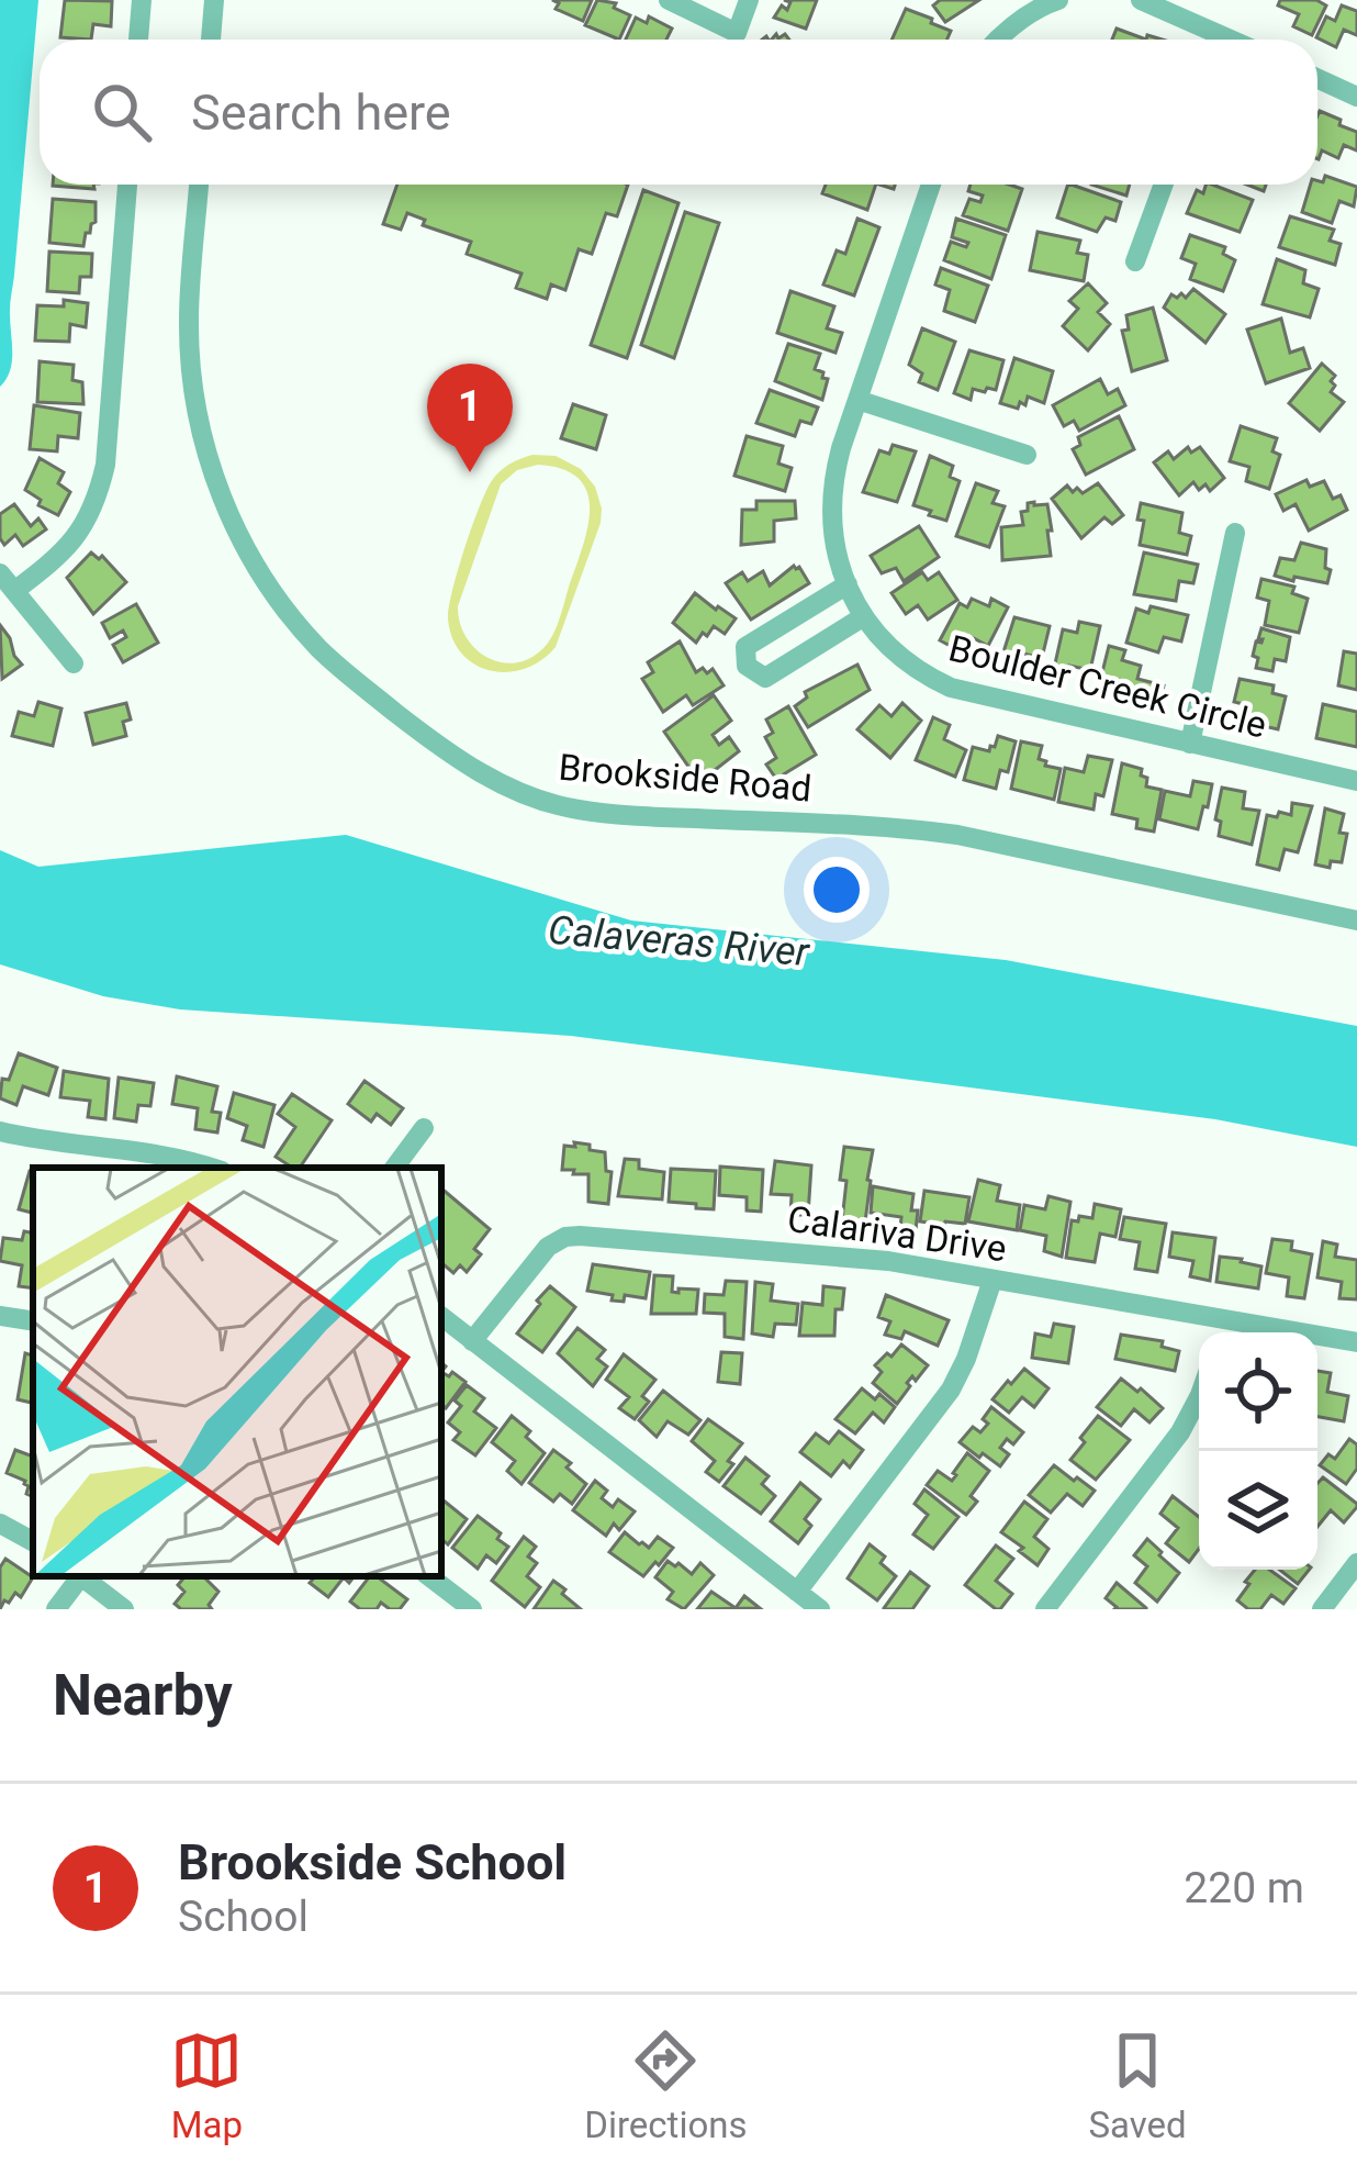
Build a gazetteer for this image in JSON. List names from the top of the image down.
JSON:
{
  "streets": {
    "street": ["Boulder Creek Circle", "Brookside Road", "Calariva Drive"]
  },
  "water": ["Calaveras River"],
  "page": {
    "search": "Search here",
    "pins": "1",
    "heading": "Nearby",
    "list": [
      {
        "mark": "1",
        "name": "Brookside School",
        "note": "School",
        "value": "220 m"
      }
    ],
    "nav": ["Map", "Directions", "Saved"]
  }
}
